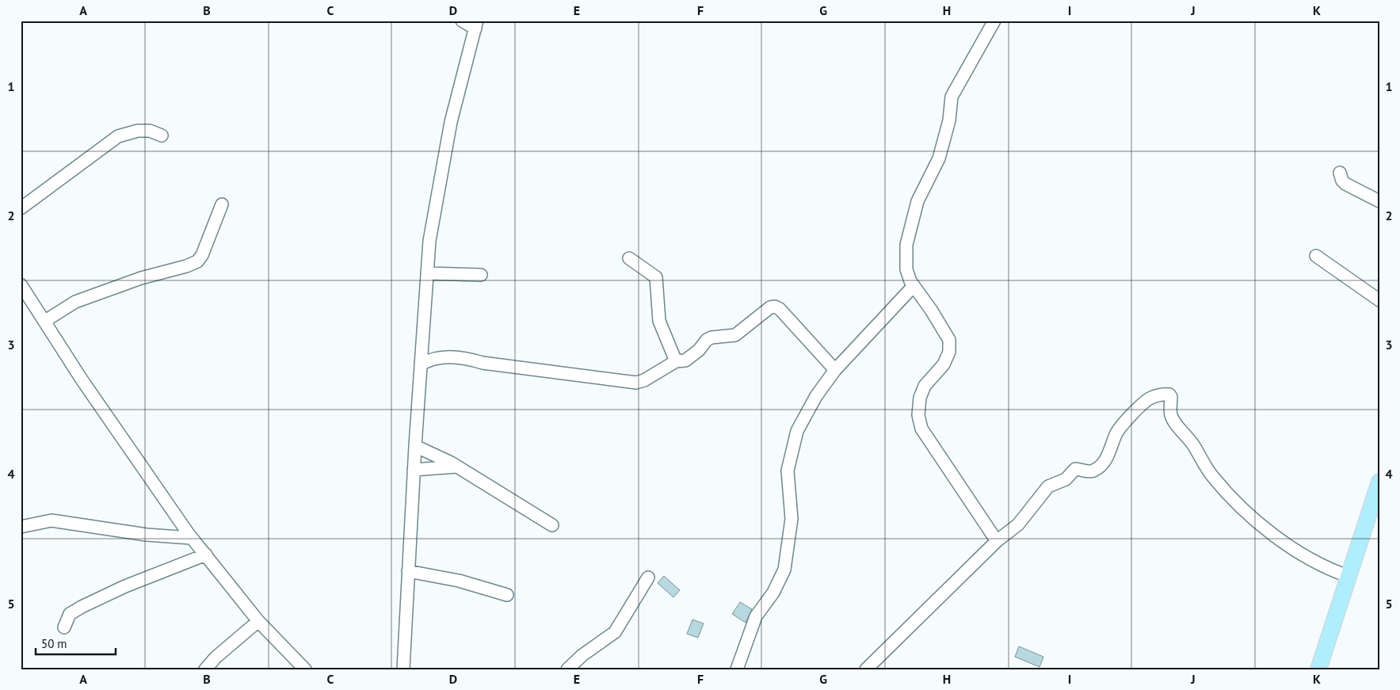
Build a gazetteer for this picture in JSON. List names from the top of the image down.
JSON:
{
  "scale_bar": "50 m",
  "grid": {
    "columns": [
      "A",
      "B",
      "C",
      "D",
      "E",
      "F",
      "G",
      "H",
      "I",
      "J",
      "K"
    ],
    "rows": [
      "1",
      "2",
      "3",
      "4",
      "5"
    ]
  }
}
